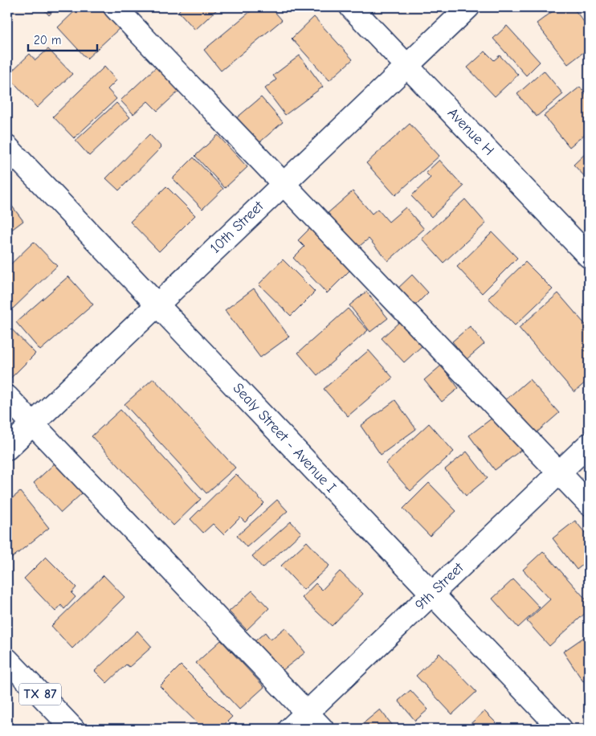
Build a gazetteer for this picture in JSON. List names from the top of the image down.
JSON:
{
  "streets": {
    "street": [
      "Avenue H",
      "10th Street",
      "Sealy Street - Avenue I",
      "9th Street",
      "TX 87"
    ]
  },
  "crossings": [
    ["Avenue H", "10th Street"],
    ["10th Street", "Sealy Street - Avenue I"],
    ["Sealy Street - Avenue I", "9th Street"]
  ],
  "scale_bar": "20 m"
}
